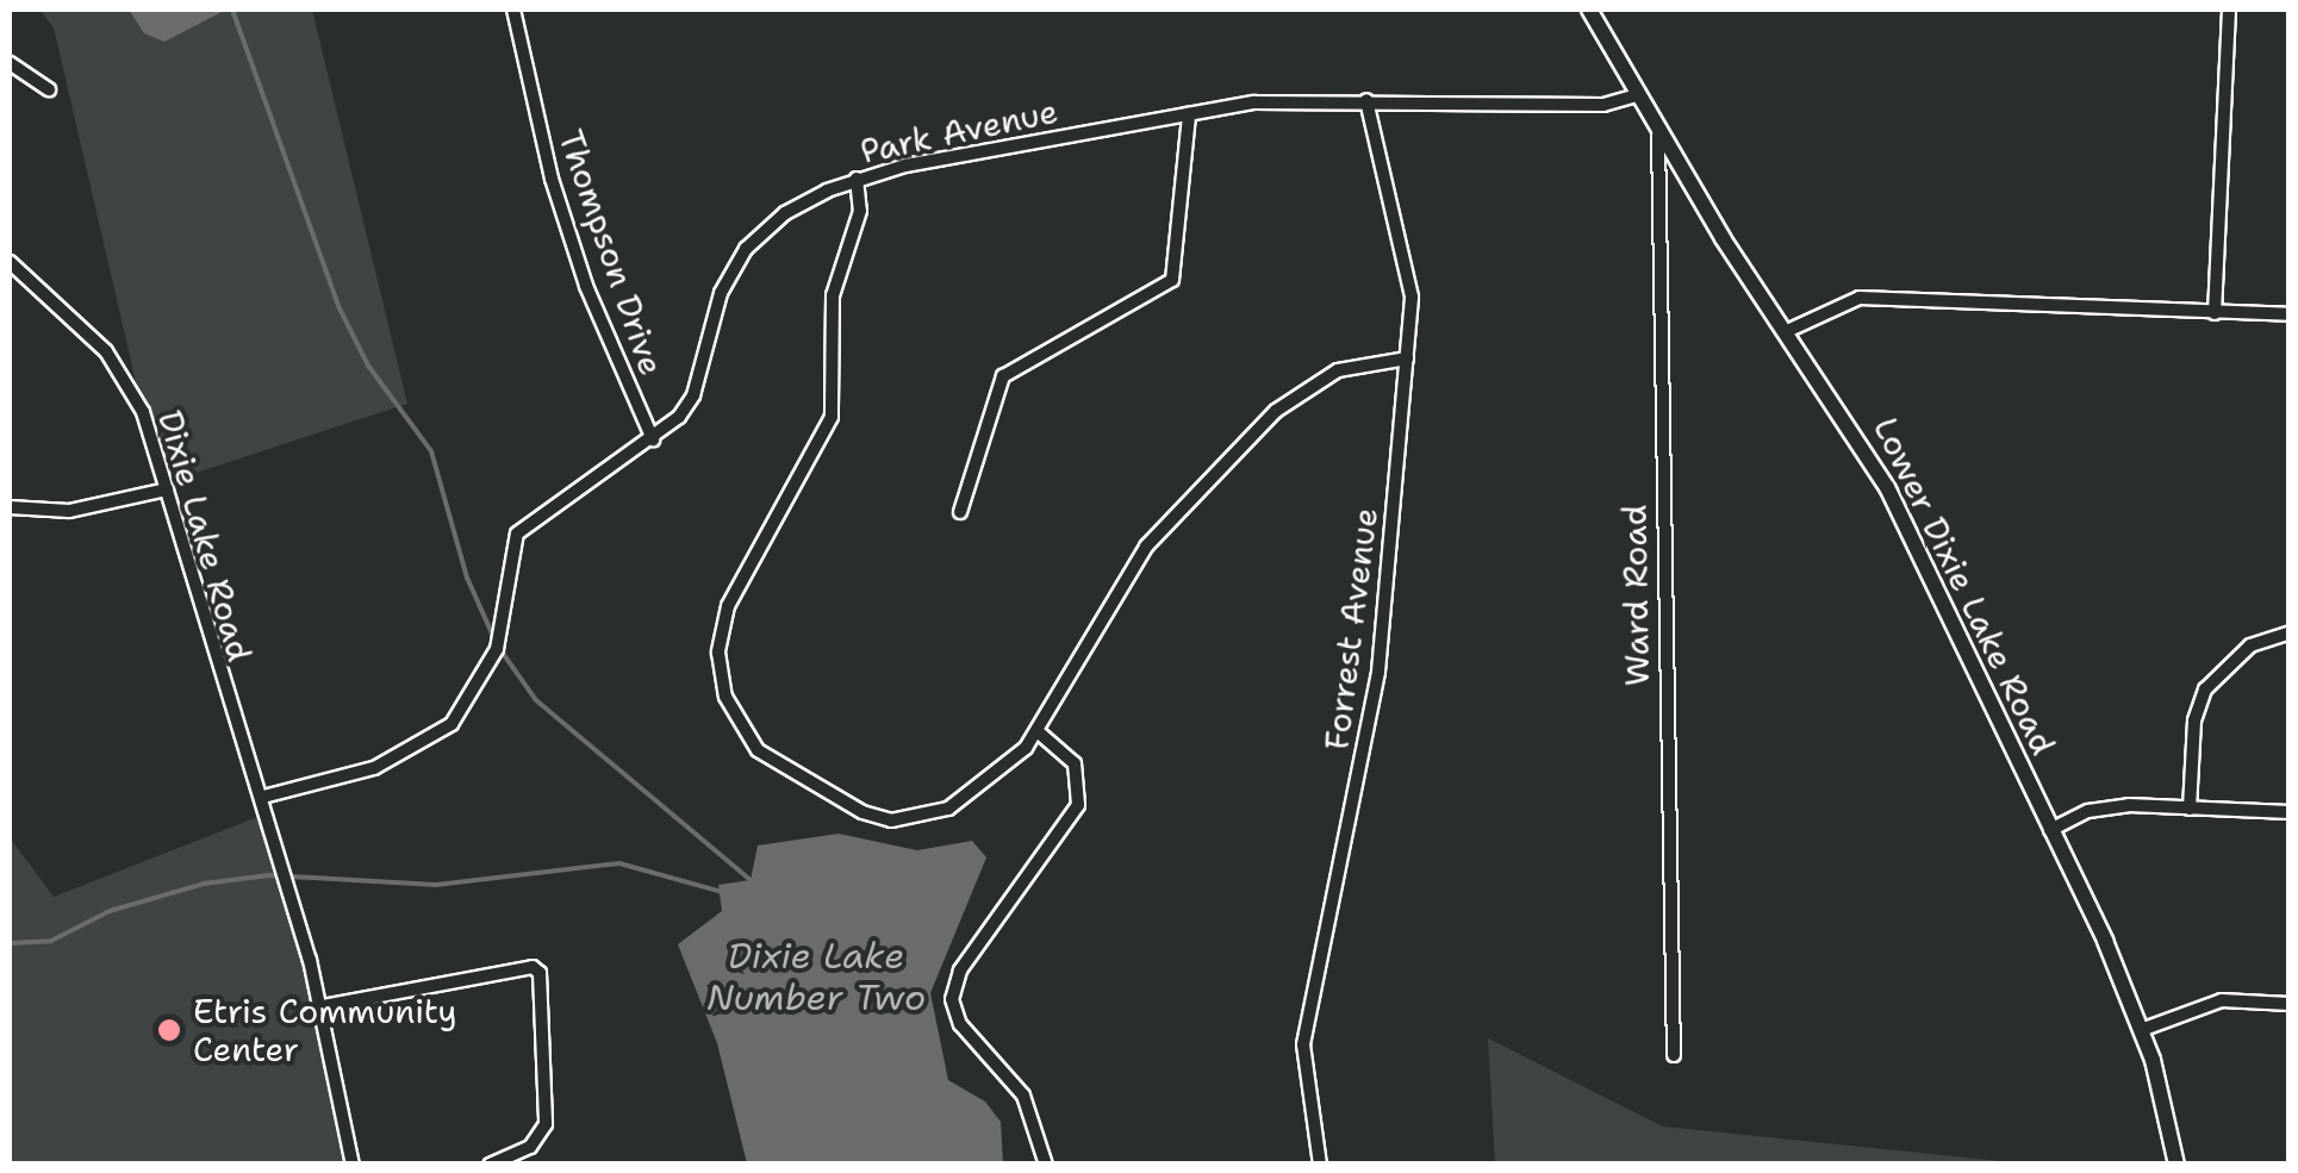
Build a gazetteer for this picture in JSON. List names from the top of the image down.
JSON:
{
  "streets": {
    "street": [
      "Park Avenue",
      "Thompson Drive",
      "Dixie Lake Road",
      "Lower Dixie Lake Road",
      "Ward Road",
      "Forrest Avenue"
    ]
  },
  "crossings": [
    ["Park Avenue", "Thompson Drive"],
    ["Park Avenue", "Dixie Lake Road"],
    ["Park Avenue", "Lower Dixie Lake Road"],
    ["Park Avenue", "Forrest Avenue"],
    ["Lower Dixie Lake Road", "Ward Road"]
  ],
  "water": ["Dixie Lake Number Two"],
  "places": ["Etris Community Center"]
}
